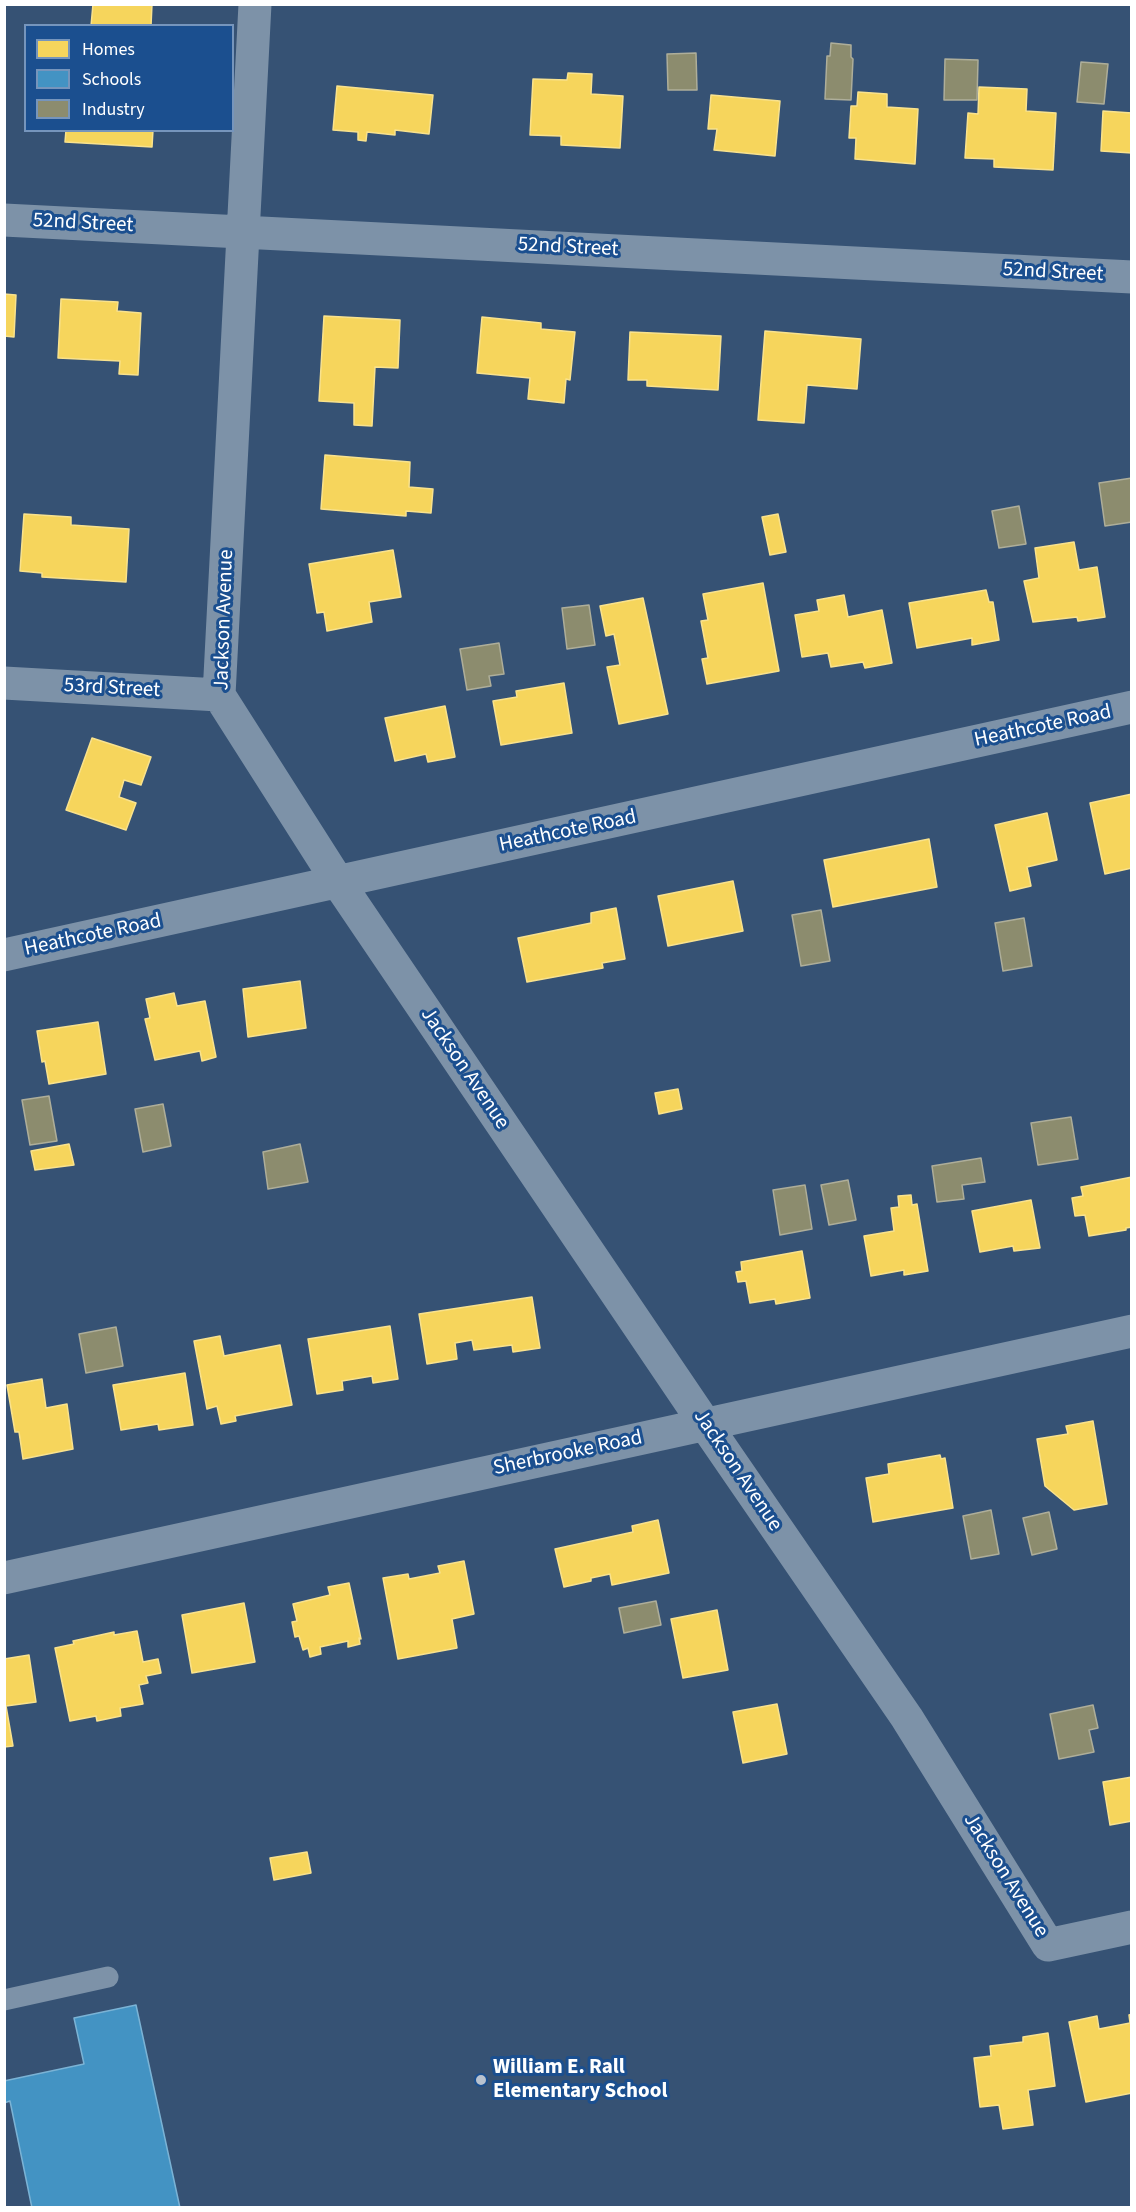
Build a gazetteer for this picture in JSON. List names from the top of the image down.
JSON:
{
  "streets": {
    "street": [
      "52nd Street",
      "Jackson Avenue",
      "53rd Street",
      "Heathcote Road",
      "Sherbrooke Road"
    ]
  },
  "crossings": [
    ["52nd Street", "Jackson Avenue"],
    ["Jackson Avenue", "53rd Street"],
    ["Jackson Avenue", "Heathcote Road"],
    ["Jackson Avenue", "Sherbrooke Road"]
  ],
  "places": ["William E. Rall Elementary School"],
  "legend": ["Homes", "Schools", "Industry"]
}
